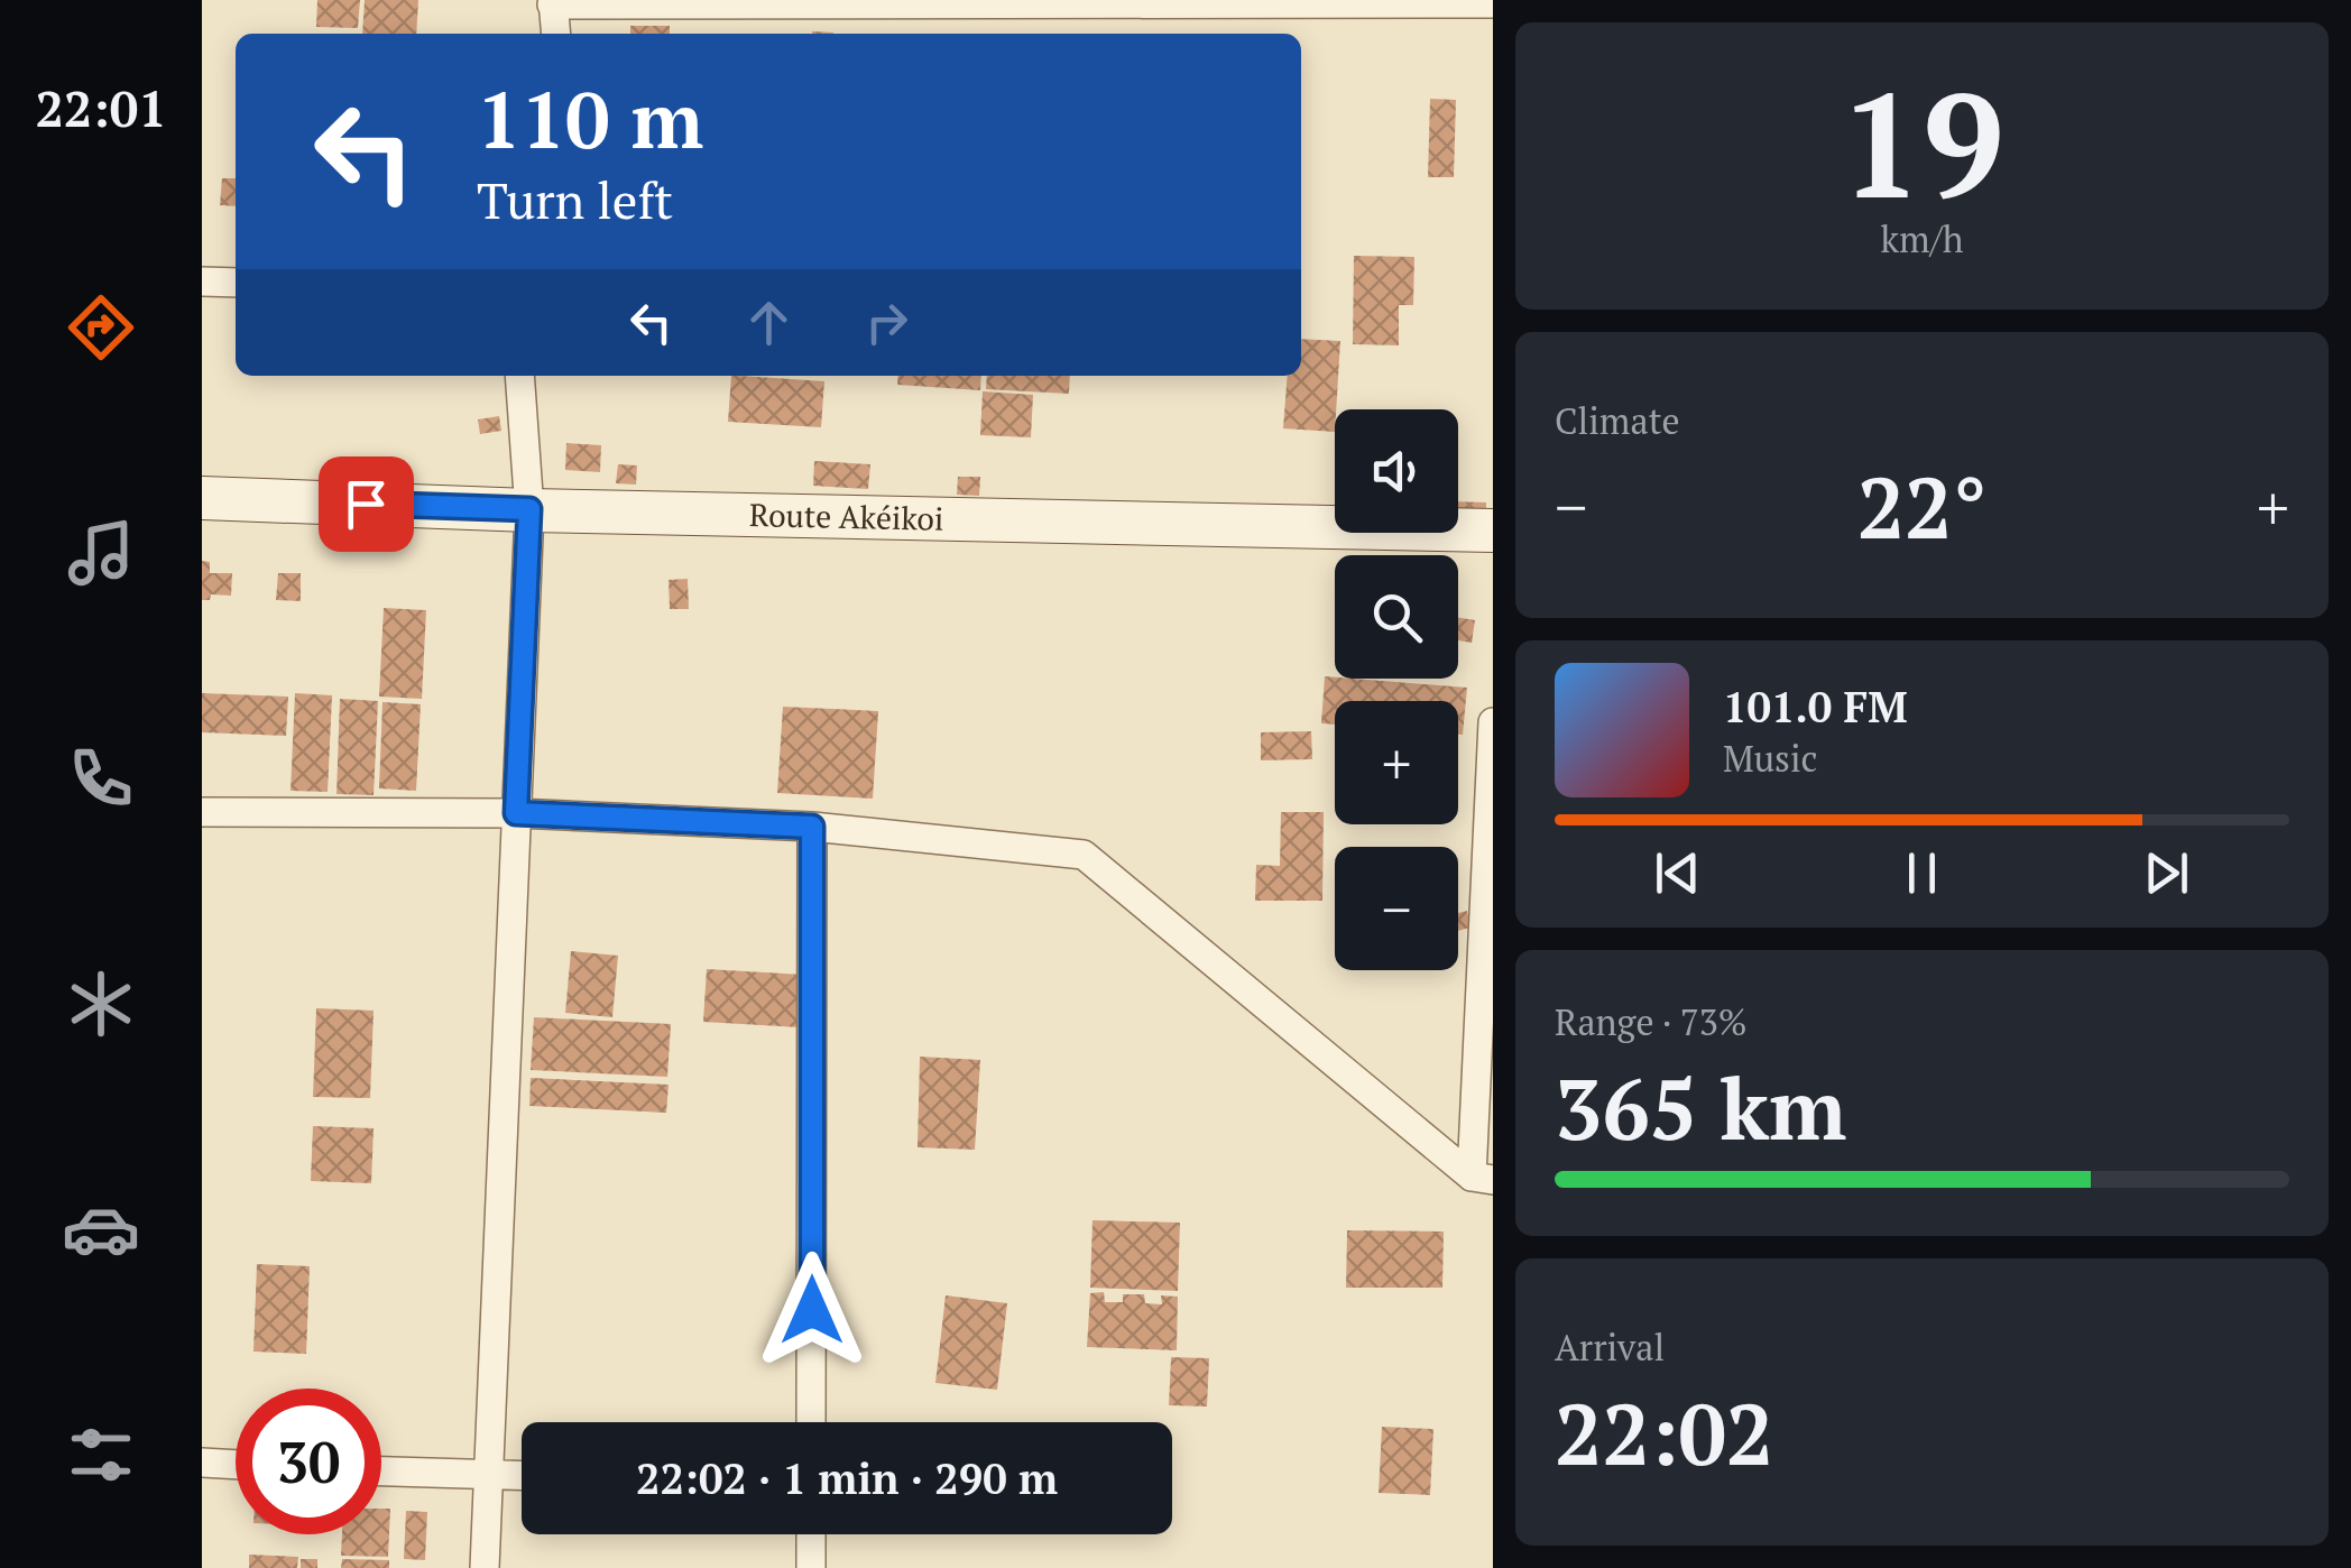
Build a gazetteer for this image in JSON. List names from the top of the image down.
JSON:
{
  "streets": {
    "street": ["Route Akéikoi"]
  },
  "page": {
    "tabs": "22:01",
    "tile": [
      ["19", "km/h"],
      "Climate",
      ["Range · 73%", "365 km"],
      ["Arrival", "22:02"]
    ],
    "turn": ["110 m", "Turn left"],
    "map_buttons": ["+", "−"],
    "heat": ["−", "22°", "+"],
    "song": ["101.0 FM", "Music"],
    "limit": "30",
    "trip": "22:02 · 1 min · 290 m"
  }
}
